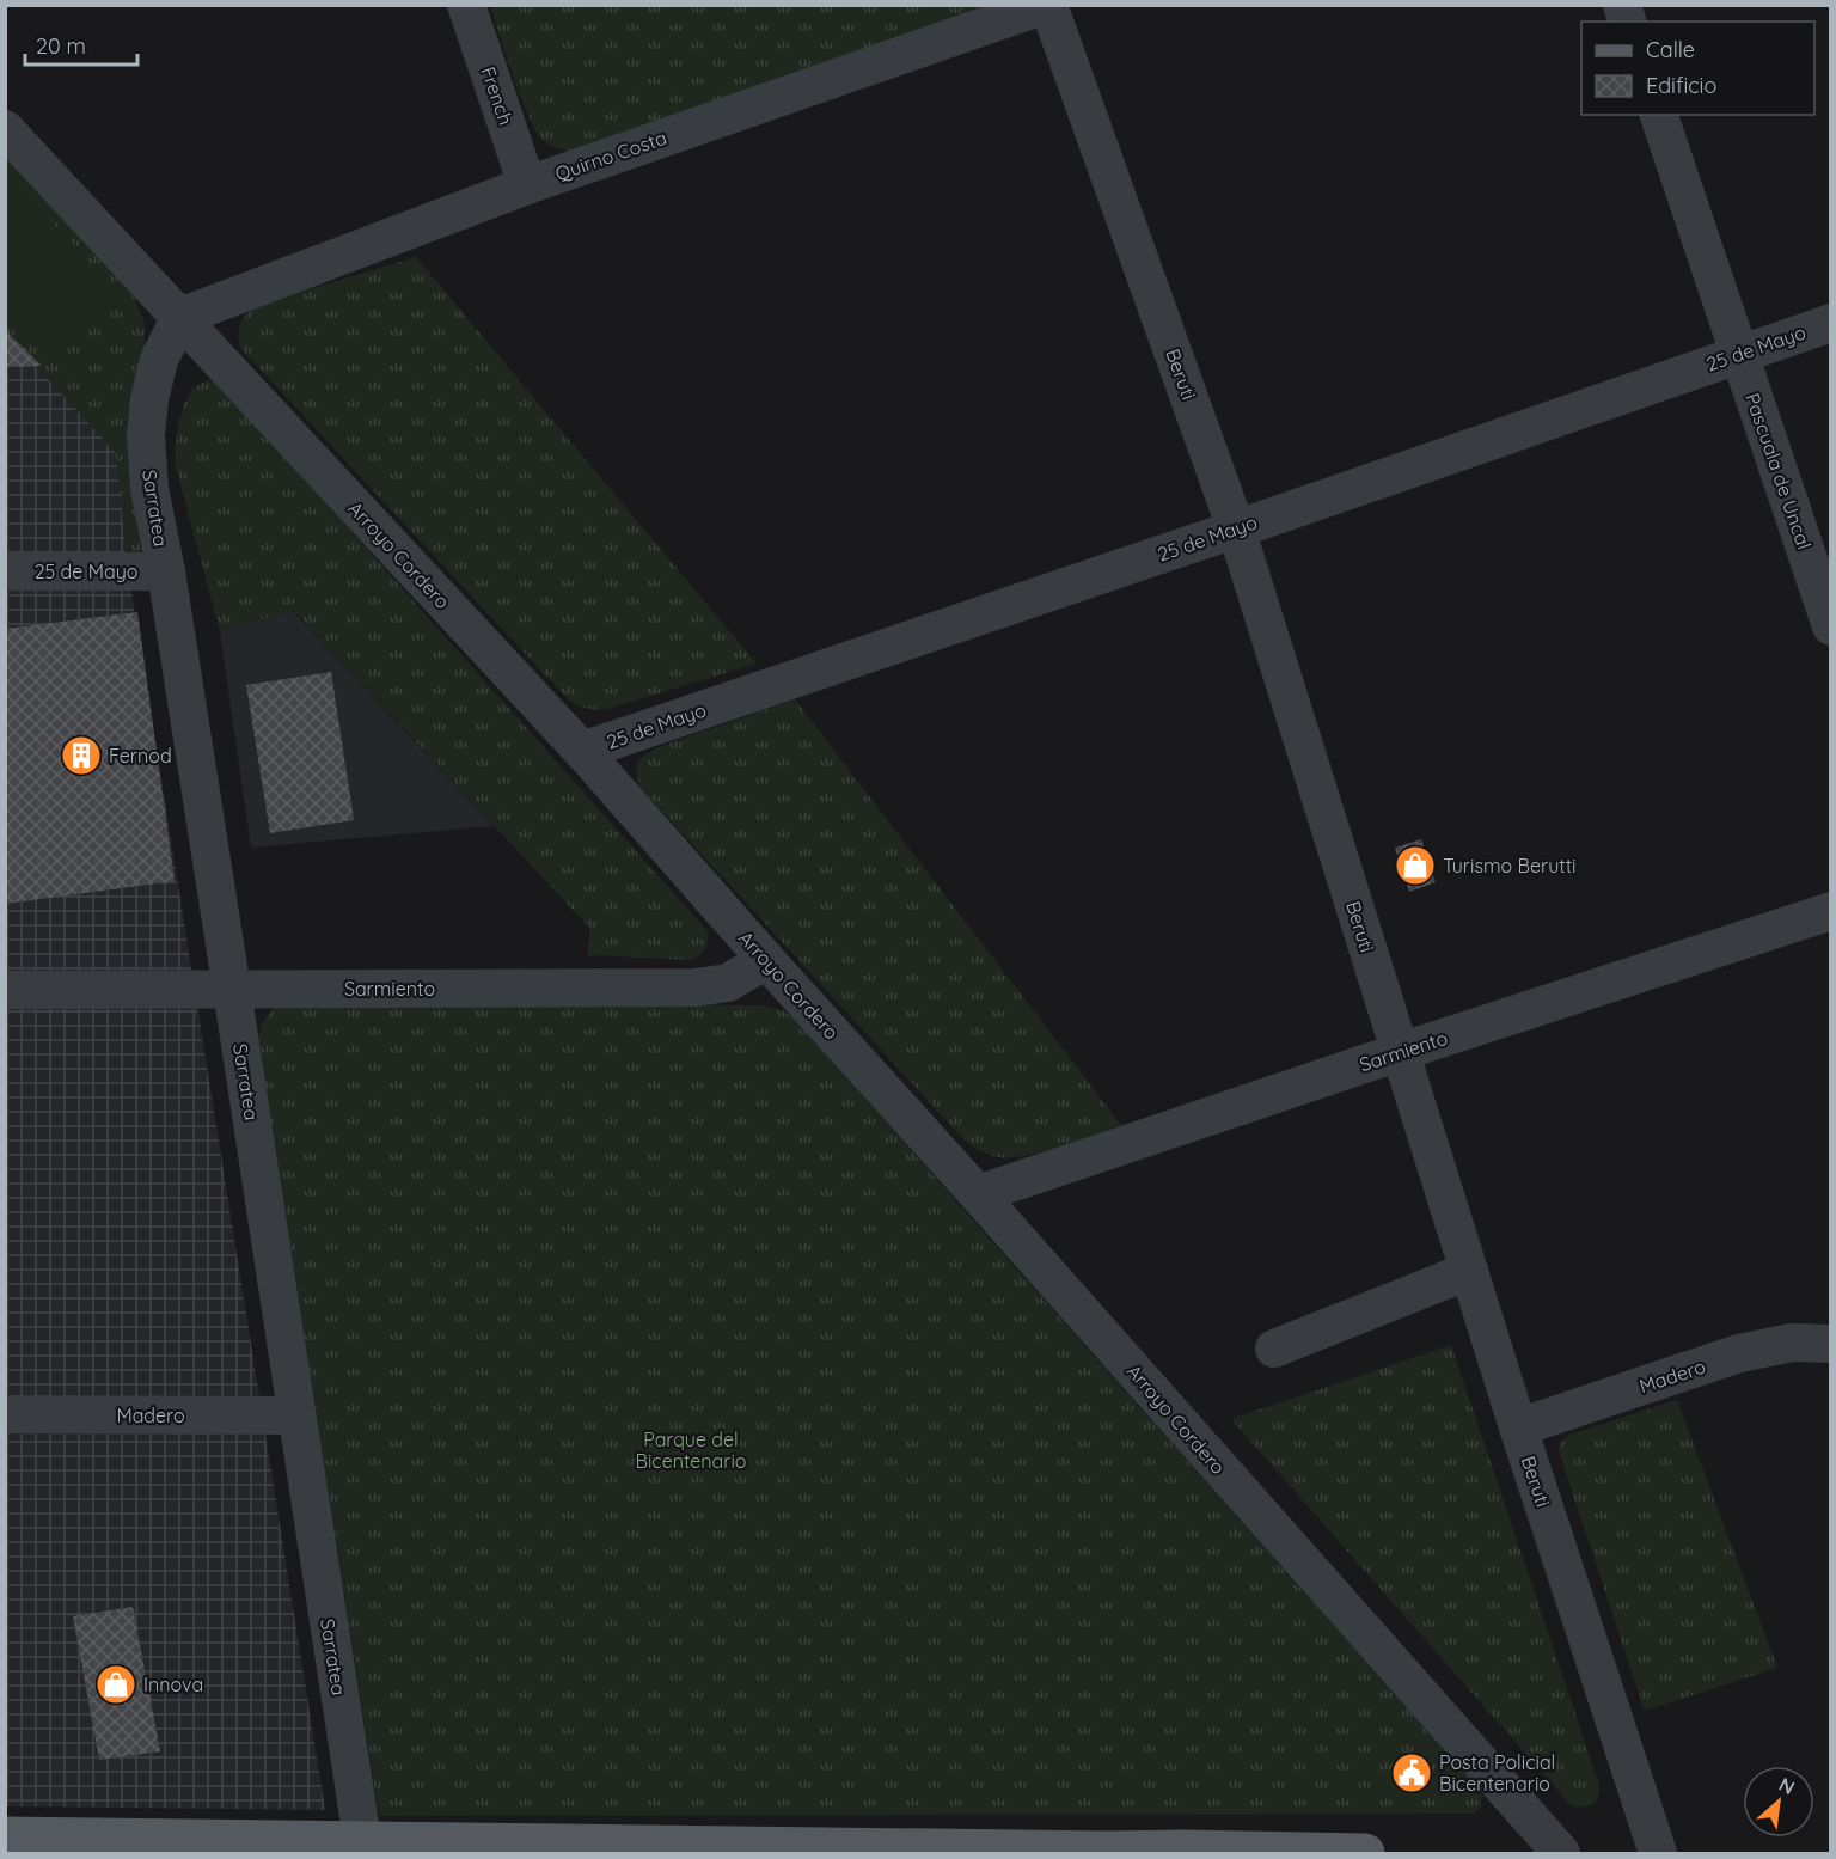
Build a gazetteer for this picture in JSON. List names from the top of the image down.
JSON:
{
  "streets": {
    "street": [
      "French",
      "Quirno Costa",
      "25 de Mayo",
      "Beruti",
      "Pascuala de Uncal",
      "Sarratea",
      "Arroyo Cordero",
      "Sarmiento",
      "Madero"
    ]
  },
  "crossings": [
    ["French", "Quirno Costa"],
    ["Quirno Costa", "Beruti"],
    ["Quirno Costa", "Sarratea"],
    ["Quirno Costa", "Arroyo Cordero"],
    ["25 de Mayo", "Beruti"],
    ["25 de Mayo", "Pascuala de Uncal"],
    ["25 de Mayo", "Sarratea"],
    ["25 de Mayo", "Arroyo Cordero"],
    ["Beruti", "Sarmiento"],
    ["Beruti", "Madero"],
    ["Sarratea", "Arroyo Cordero"],
    ["Sarratea", "Sarmiento"],
    ["Sarratea", "Madero"],
    ["Arroyo Cordero", "Sarmiento"]
  ],
  "parks": ["Parque del Bicentenario"],
  "places": {
    "building": ["Fernod"],
    "shop": ["Turismo Berutti", "Innova"],
    "public building": ["Posta Policial Bicentenario"]
  },
  "legend": ["Calle", "Edificio"],
  "scale_bar": "20 m",
  "north": "top right"
}
